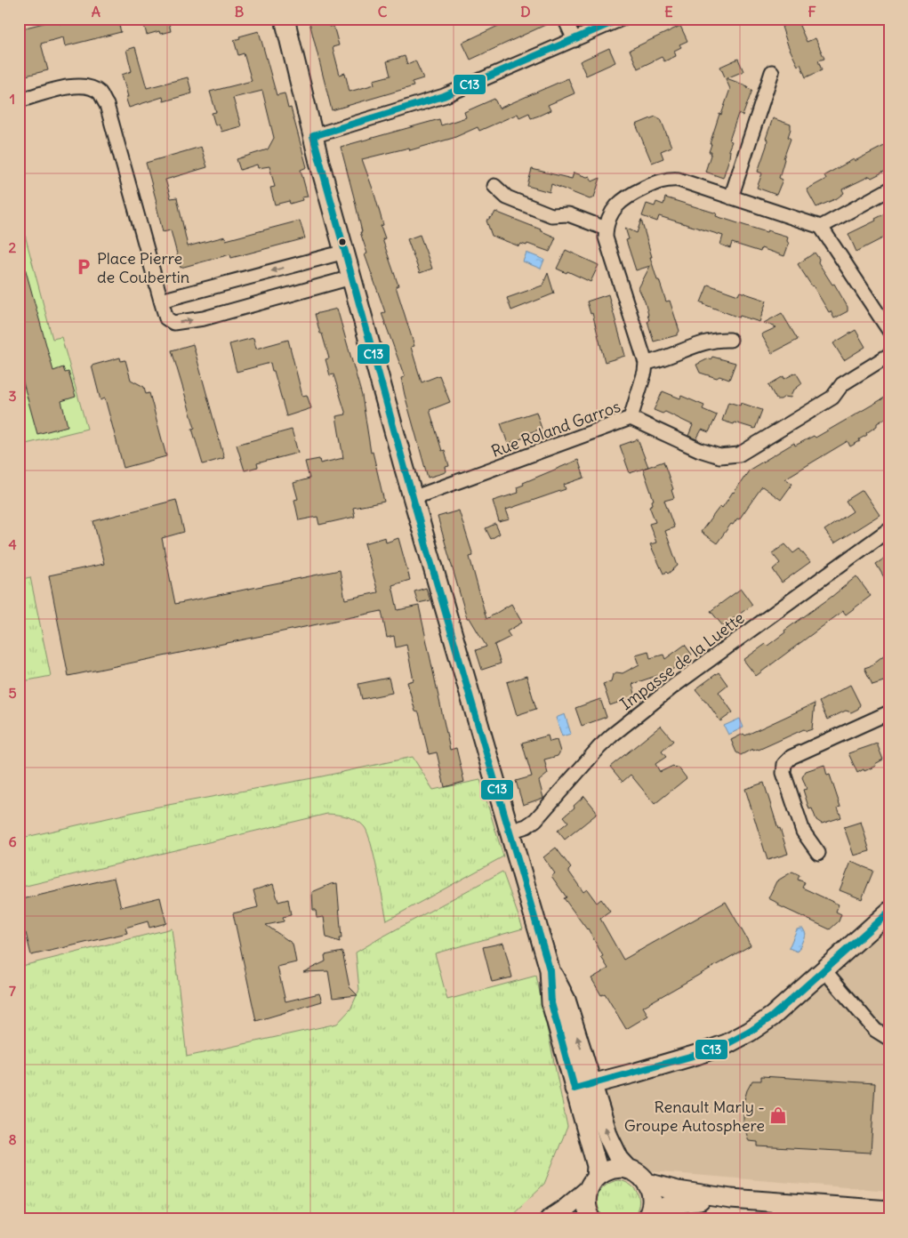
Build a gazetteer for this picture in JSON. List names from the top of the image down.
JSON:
{
  "streets": {
    "street": ["Rue Roland Garros", "Impasse de la Luette"]
  },
  "places": {
    "parking": ["Place Pierre de Coubertin"],
    "shop": ["Renault Marly - Groupe Autosphere"]
  },
  "lines": ["transit line C13"],
  "grid": {
    "columns": [
      "A",
      "B",
      "C",
      "D",
      "E",
      "F"
    ],
    "rows": [
      "1",
      "2",
      "3",
      "4",
      "5",
      "6",
      "7",
      "8"
    ]
  }
}
